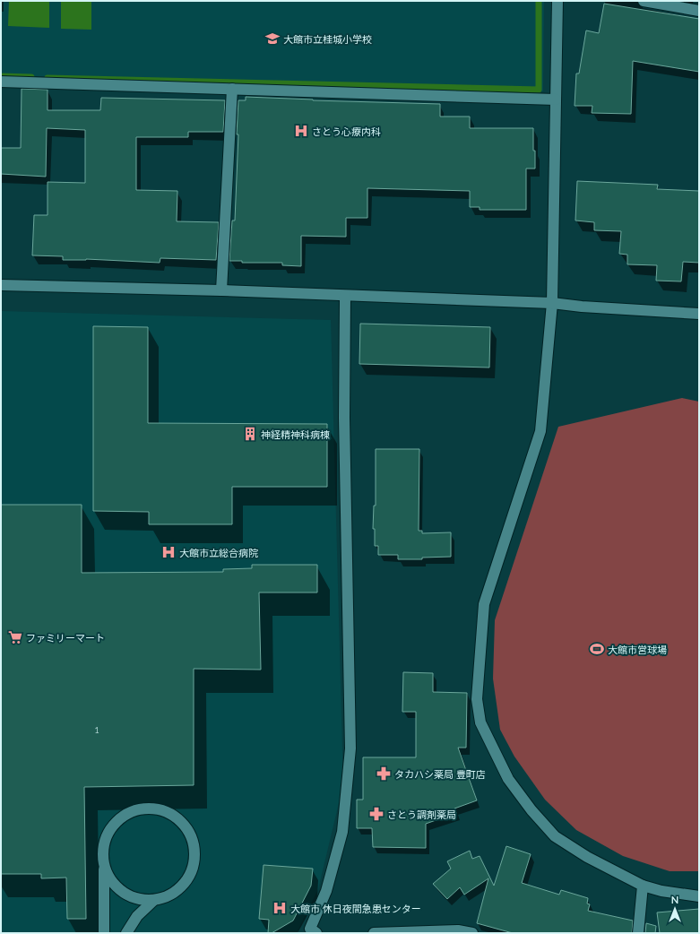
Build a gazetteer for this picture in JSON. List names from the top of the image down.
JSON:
{
  "places": {
    "school or university": ["大館市立桂城小学校"],
    "hospital": ["さとう心療内科", "大館市立総合病院", "大館市 休日夜間急患センター"],
    "building": ["神経精神科病棟"],
    "supermarket": ["ファミリーマート"],
    "sports": ["大館市営球場"],
    "pharmacy": ["タカハシ薬局 豊町店", "さとう調剤薬局"]
  },
  "house_numbers": ["1"],
  "north": "top"
}
